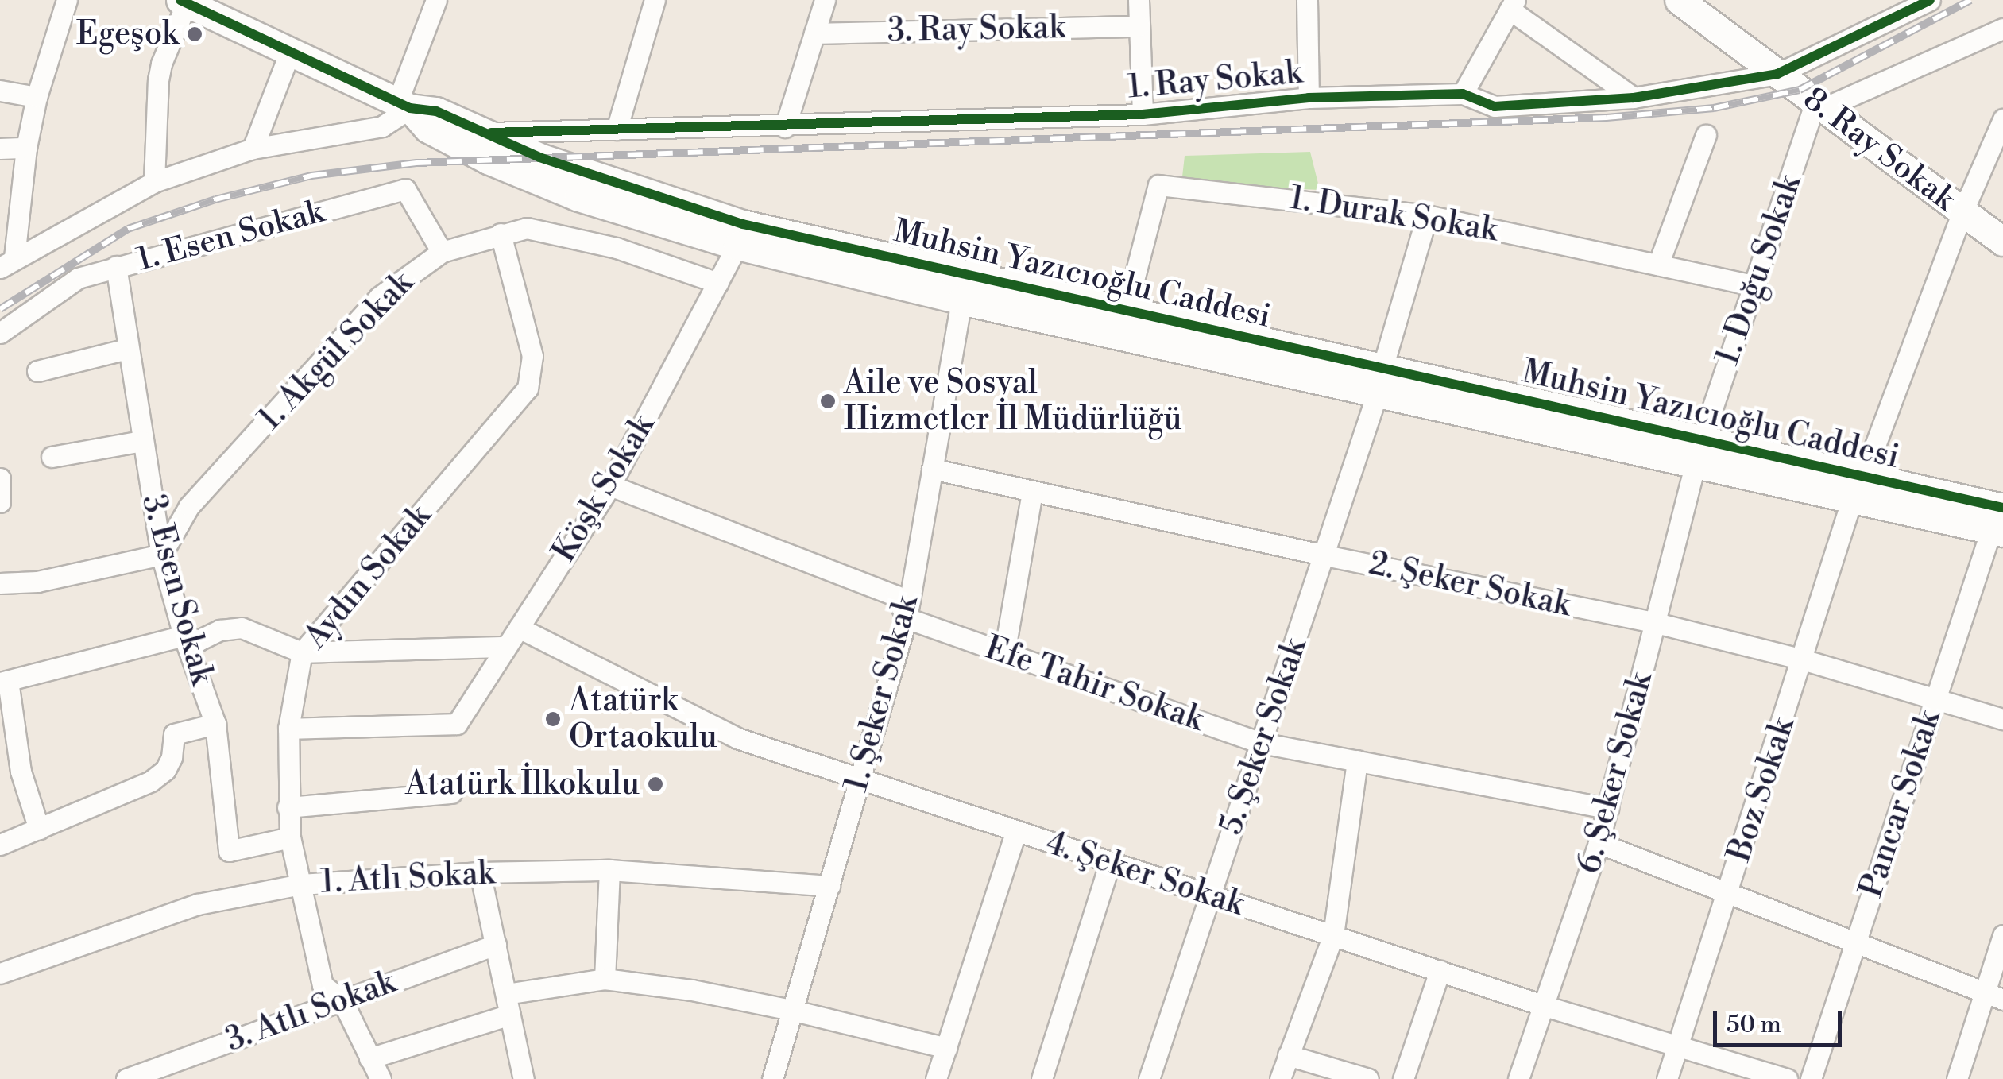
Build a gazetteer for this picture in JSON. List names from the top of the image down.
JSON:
{
  "streets": {
    "street": [
      "3. Ray Sokak",
      "1. Ray Sokak",
      "8. Ray Sokak",
      "1. Durak Sokak",
      "1. Esen Sokak",
      "1. Doğu Sokak",
      "Muhsin Yazıcıoğlu Caddesi",
      "1. Akgül Sokak",
      "Köşk Sokak",
      "Aydın Sokak",
      "2. Şeker Sokak",
      "3. Esen Sokak",
      "Efe Tahir Sokak",
      "1. Şeker Sokak",
      "5. Şeker Sokak",
      "6. Şeker Sokak",
      "Boz Sokak",
      "Pancar Sokak",
      "4. Şeker Sokak",
      "1. Atlı Sokak",
      "3. Atlı Sokak"
    ]
  },
  "crossings": [
    ["1. Ray Sokak", "8. Ray Sokak"],
    ["1. Ray Sokak", "Muhsin Yazıcıoğlu Caddesi"],
    ["8. Ray Sokak", "1. Doğu Sokak"],
    ["8. Ray Sokak", "Boz Sokak"],
    ["1. Durak Sokak", "1. Doğu Sokak"],
    ["1. Durak Sokak", "Muhsin Yazıcıoğlu Caddesi"],
    ["1. Durak Sokak", "5. Şeker Sokak"],
    ["1. Esen Sokak", "Muhsin Yazıcıoğlu Caddesi"],
    ["1. Esen Sokak", "1. Akgül Sokak"],
    ["1. Esen Sokak", "3. Esen Sokak"],
    ["1. Doğu Sokak", "Muhsin Yazıcıoğlu Caddesi"],
    ["1. Doğu Sokak", "6. Şeker Sokak"],
    ["Muhsin Yazıcıoğlu Caddesi", "Köşk Sokak"],
    ["Muhsin Yazıcıoğlu Caddesi", "1. Şeker Sokak"],
    ["Muhsin Yazıcıoğlu Caddesi", "5. Şeker Sokak"],
    ["Muhsin Yazıcıoğlu Caddesi", "6. Şeker Sokak"],
    ["Muhsin Yazıcıoğlu Caddesi", "Boz Sokak"],
    ["Muhsin Yazıcıoğlu Caddesi", "Pancar Sokak"],
    ["1. Akgül Sokak", "Köşk Sokak"],
    ["1. Akgül Sokak", "Aydın Sokak"],
    ["1. Akgül Sokak", "3. Esen Sokak"],
    ["Köşk Sokak", "Aydın Sokak"],
    ["Köşk Sokak", "Efe Tahir Sokak"],
    ["Köşk Sokak", "4. Şeker Sokak"],
    ["Aydın Sokak", "3. Esen Sokak"],
    ["Aydın Sokak", "1. Atlı Sokak"],
    ["Aydın Sokak", "3. Atlı Sokak"],
    ["2. Şeker Sokak", "1. Şeker Sokak"],
    ["2. Şeker Sokak", "5. Şeker Sokak"],
    ["2. Şeker Sokak", "6. Şeker Sokak"],
    ["2. Şeker Sokak", "Boz Sokak"],
    ["2. Şeker Sokak", "Pancar Sokak"],
    ["Efe Tahir Sokak", "1. Şeker Sokak"],
    ["Efe Tahir Sokak", "5. Şeker Sokak"],
    ["Efe Tahir Sokak", "6. Şeker Sokak"],
    ["1. Şeker Sokak", "4. Şeker Sokak"],
    ["1. Şeker Sokak", "1. Atlı Sokak"],
    ["5. Şeker Sokak", "4. Şeker Sokak"],
    ["6. Şeker Sokak", "4. Şeker Sokak"],
    ["Boz Sokak", "4. Şeker Sokak"]
  ],
  "places": [
    "Egeşok",
    "Aile ve Sosyal Hizmetler İl Müdürlüğü",
    "Atatürk Ortaokulu",
    "Atatürk İlkokulu"
  ],
  "scale_bar": "50 m"
}
